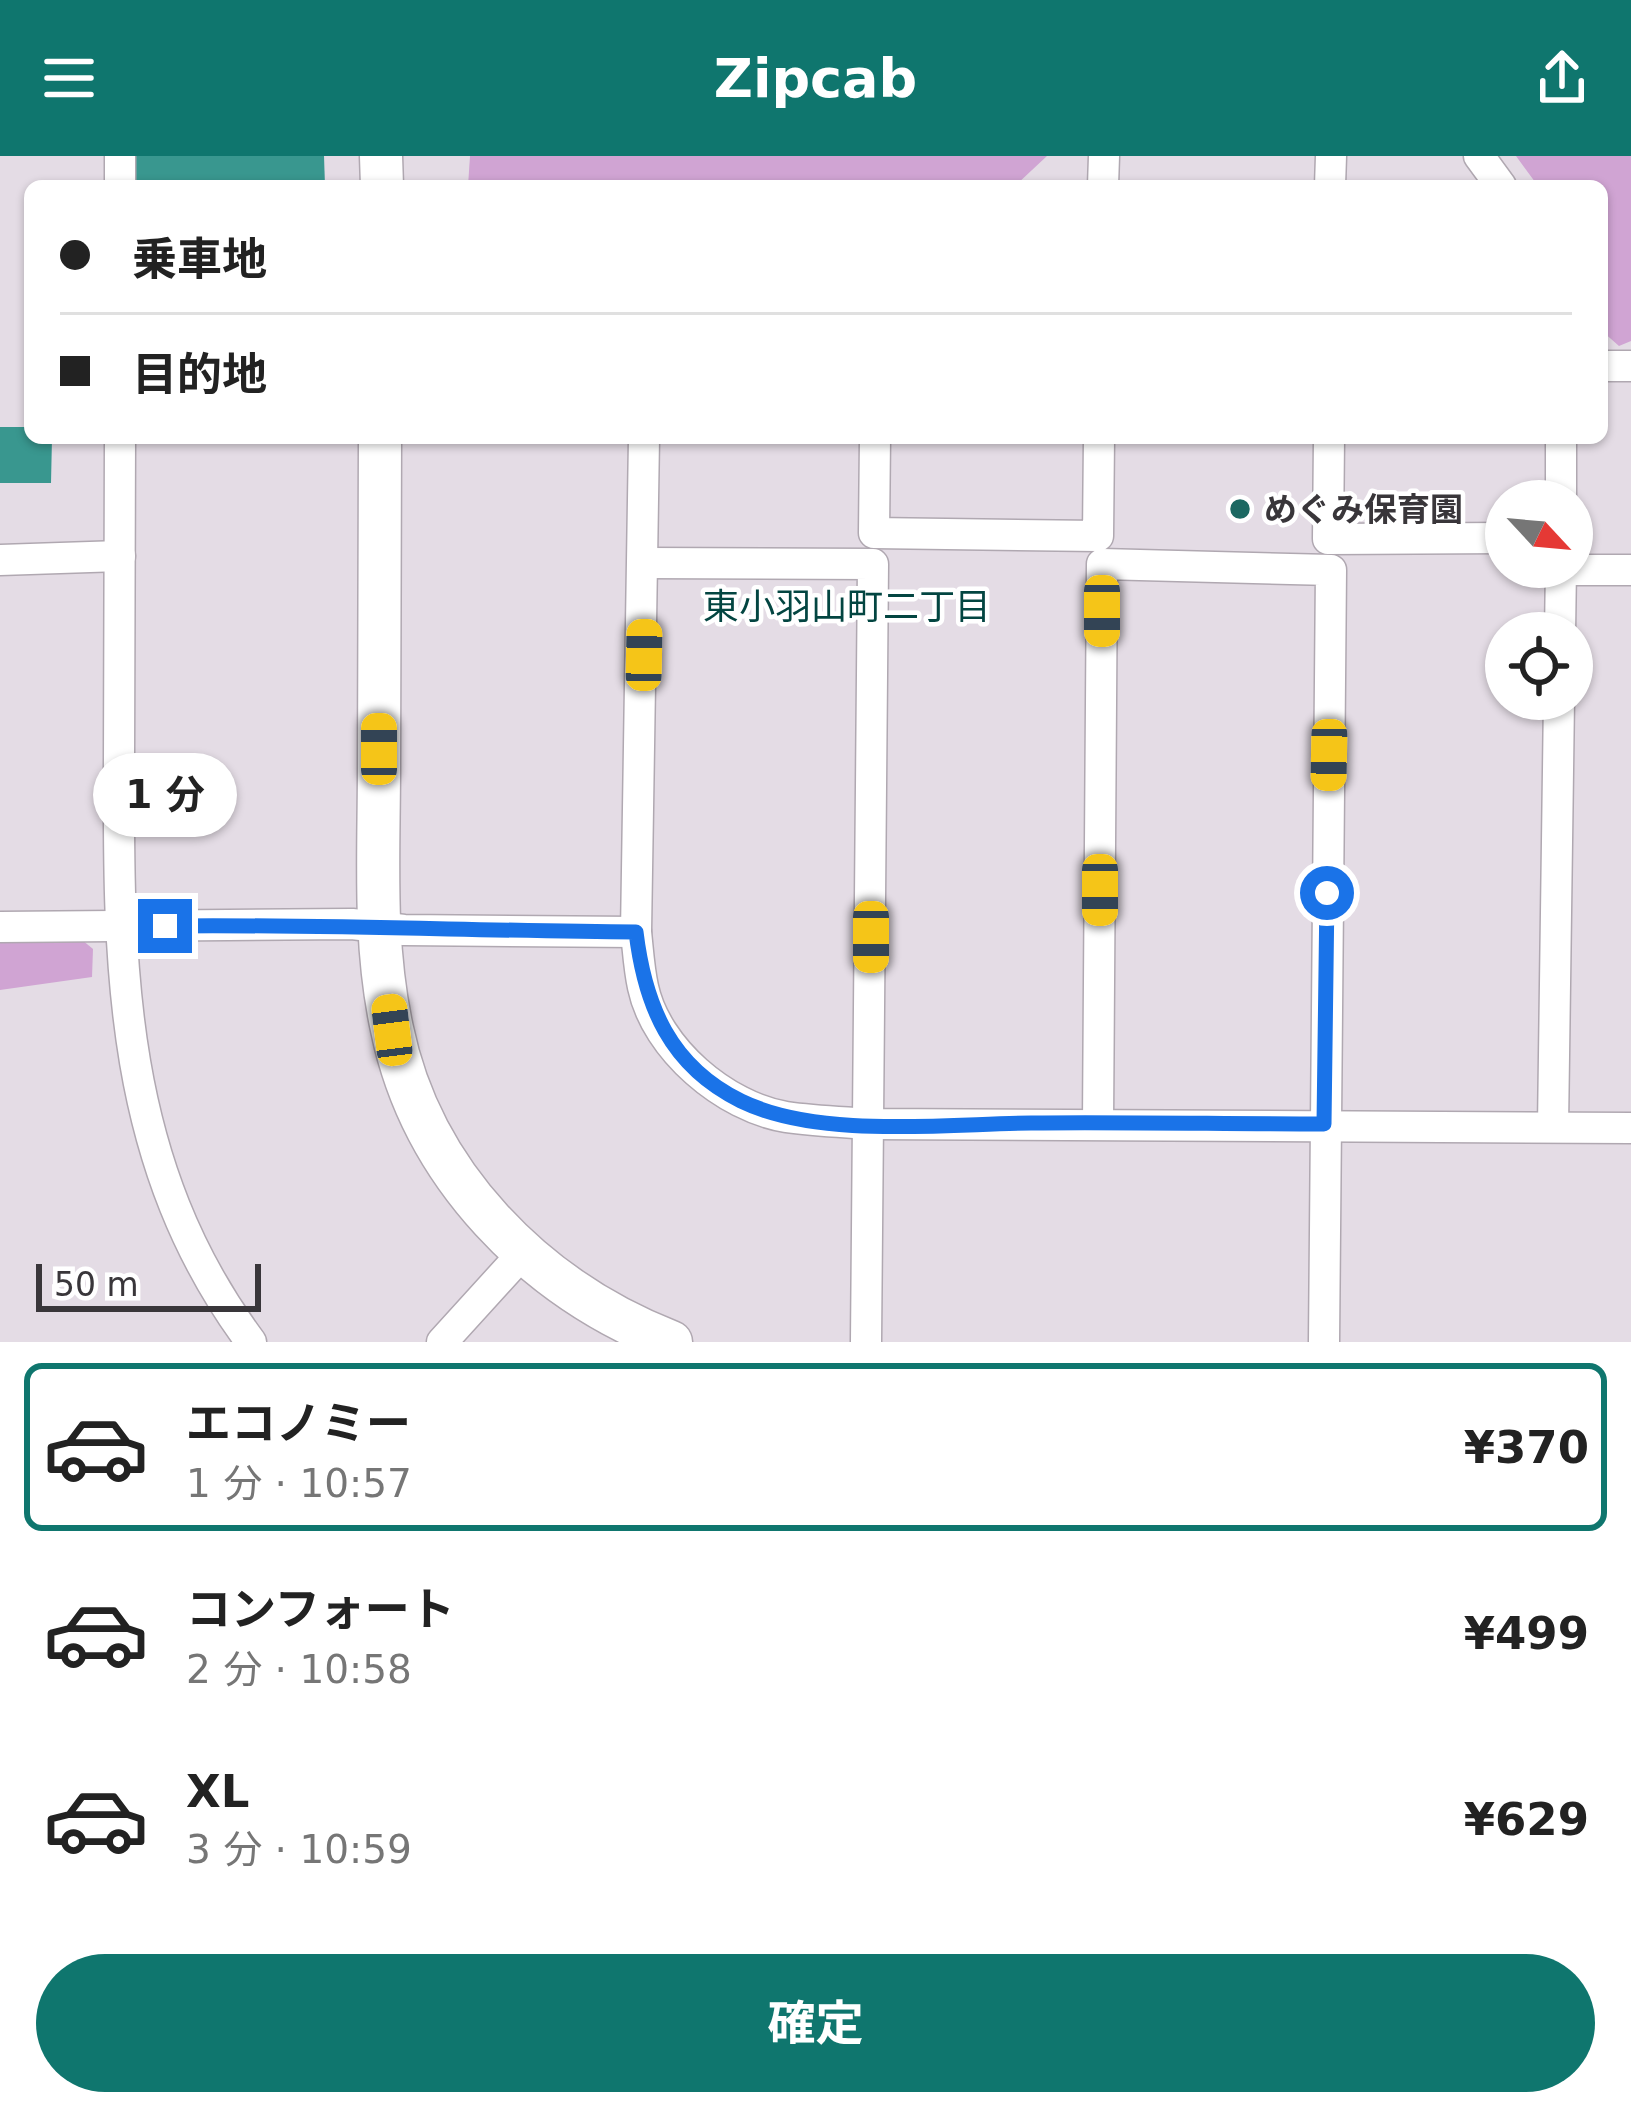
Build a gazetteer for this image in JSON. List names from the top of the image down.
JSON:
{
  "districts": ["東小羽山町二丁目"],
  "places": ["めぐみ保育園"],
  "scale_bar": "50 m",
  "north": "bottom right",
  "page": {
    "header": "Zipcab",
    "banner": ["乗車地", "目的地"],
    "bubble": "1 分",
    "scale": "50 m",
    "list": [
      {
        "name": "エコノミー",
        "note": "1 分 · 10:57",
        "value": "¥370"
      },
      {
        "name": "コンフォート",
        "note": "2 分 · 10:58",
        "value": "¥499"
      },
      {
        "name": "XL",
        "note": "3 分 · 10:59",
        "value": "¥629"
      }
    ],
    "buttons": "確定"
  }
}
